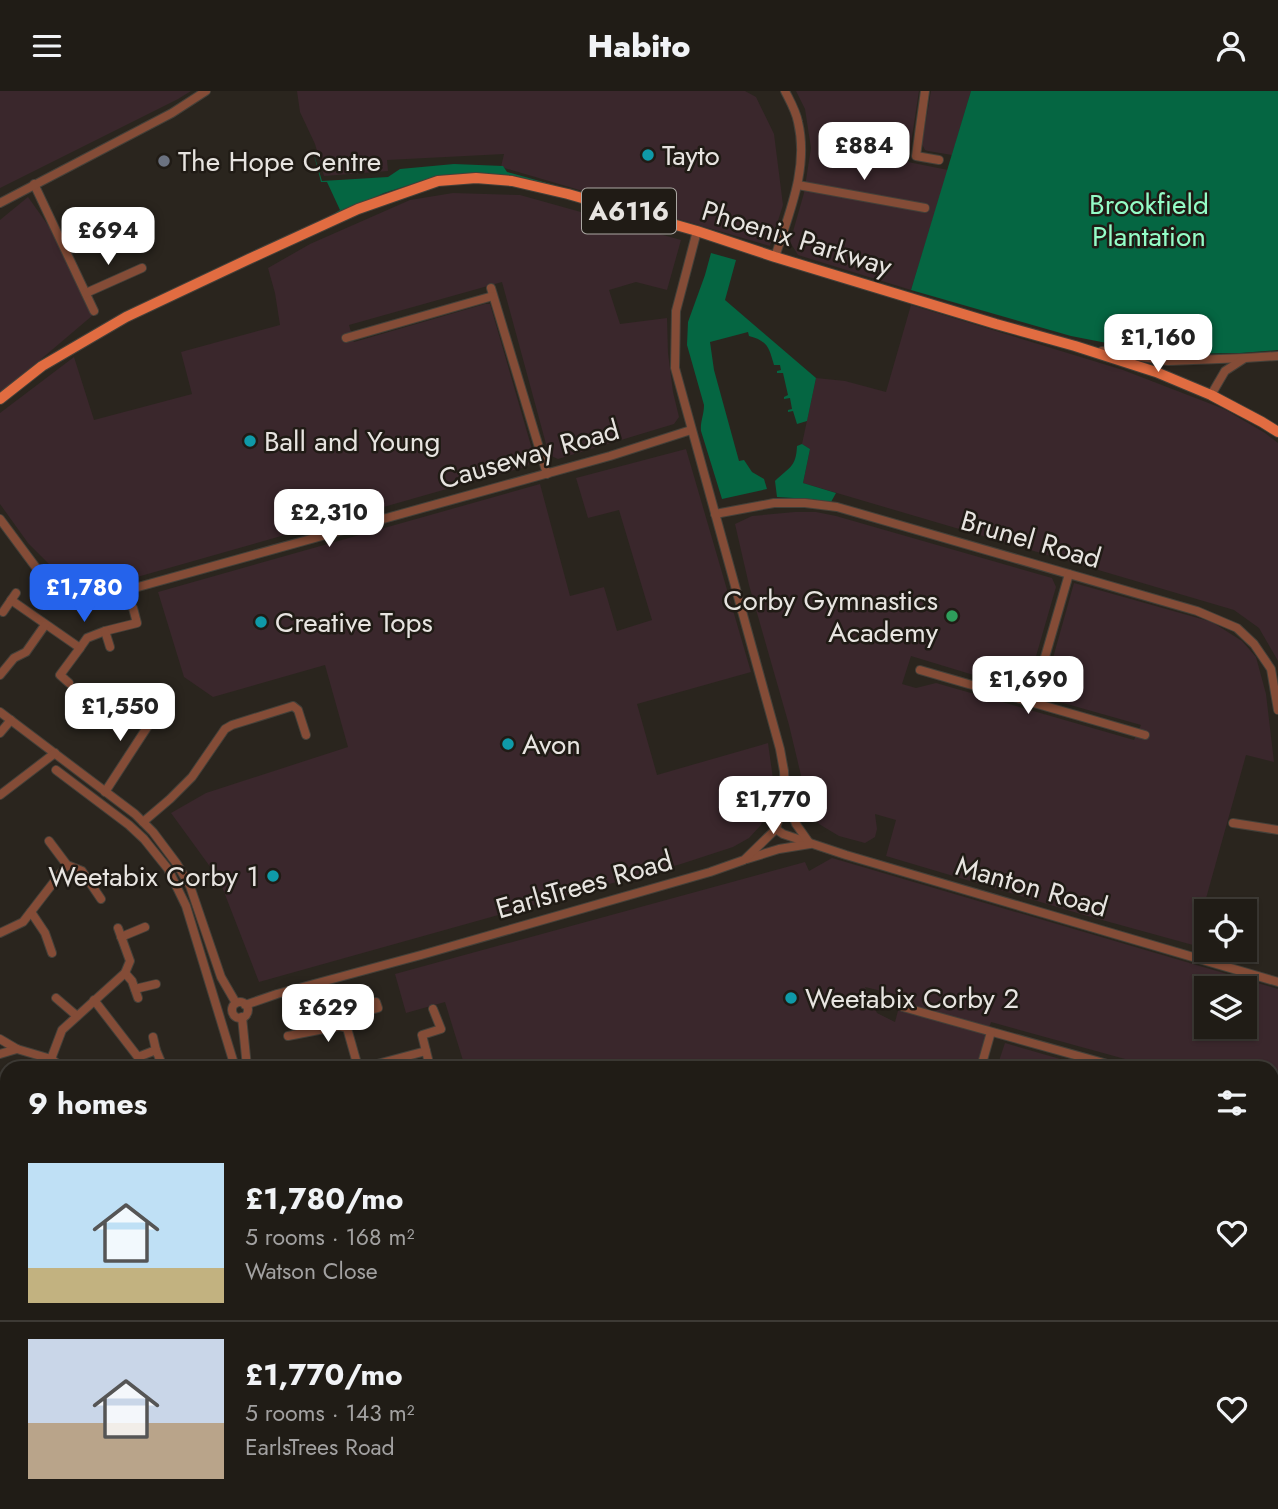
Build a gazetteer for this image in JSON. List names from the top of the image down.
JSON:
{
  "streets": {
    "main road": ["A6116", "Phoenix Parkway"],
    "street": [
      "Causeway Road",
      "Brunel Road",
      "EarlsTrees Road",
      "Manton Road"
    ]
  },
  "crossings": [
    ["EarlsTrees Road", "Manton Road"]
  ],
  "parks": ["Brookfield Plantation"],
  "places": [
    "Tayto",
    "The Hope Centre",
    "Ball and Young",
    "Corby Gymnastics Academy",
    "Creative Tops",
    "Avon",
    "Weetabix Corby 1",
    "Weetabix Corby 2"
  ],
  "page": {
    "header": "Habito",
    "price": [
      "£884",
      "£694",
      "£1,160",
      "£2,310",
      "£1,780",
      "£1,690",
      "£1,550",
      "£1,770",
      "£629"
    ],
    "heading": "9 homes",
    "list": [
      {
        "name": "£1,780/mo",
        "note": "5 rooms · 168 m² · Watson Close"
      },
      {
        "name": "£1,770/mo",
        "note": "5 rooms · 143 m² · EarlsTrees Road"
      }
    ]
  }
}
